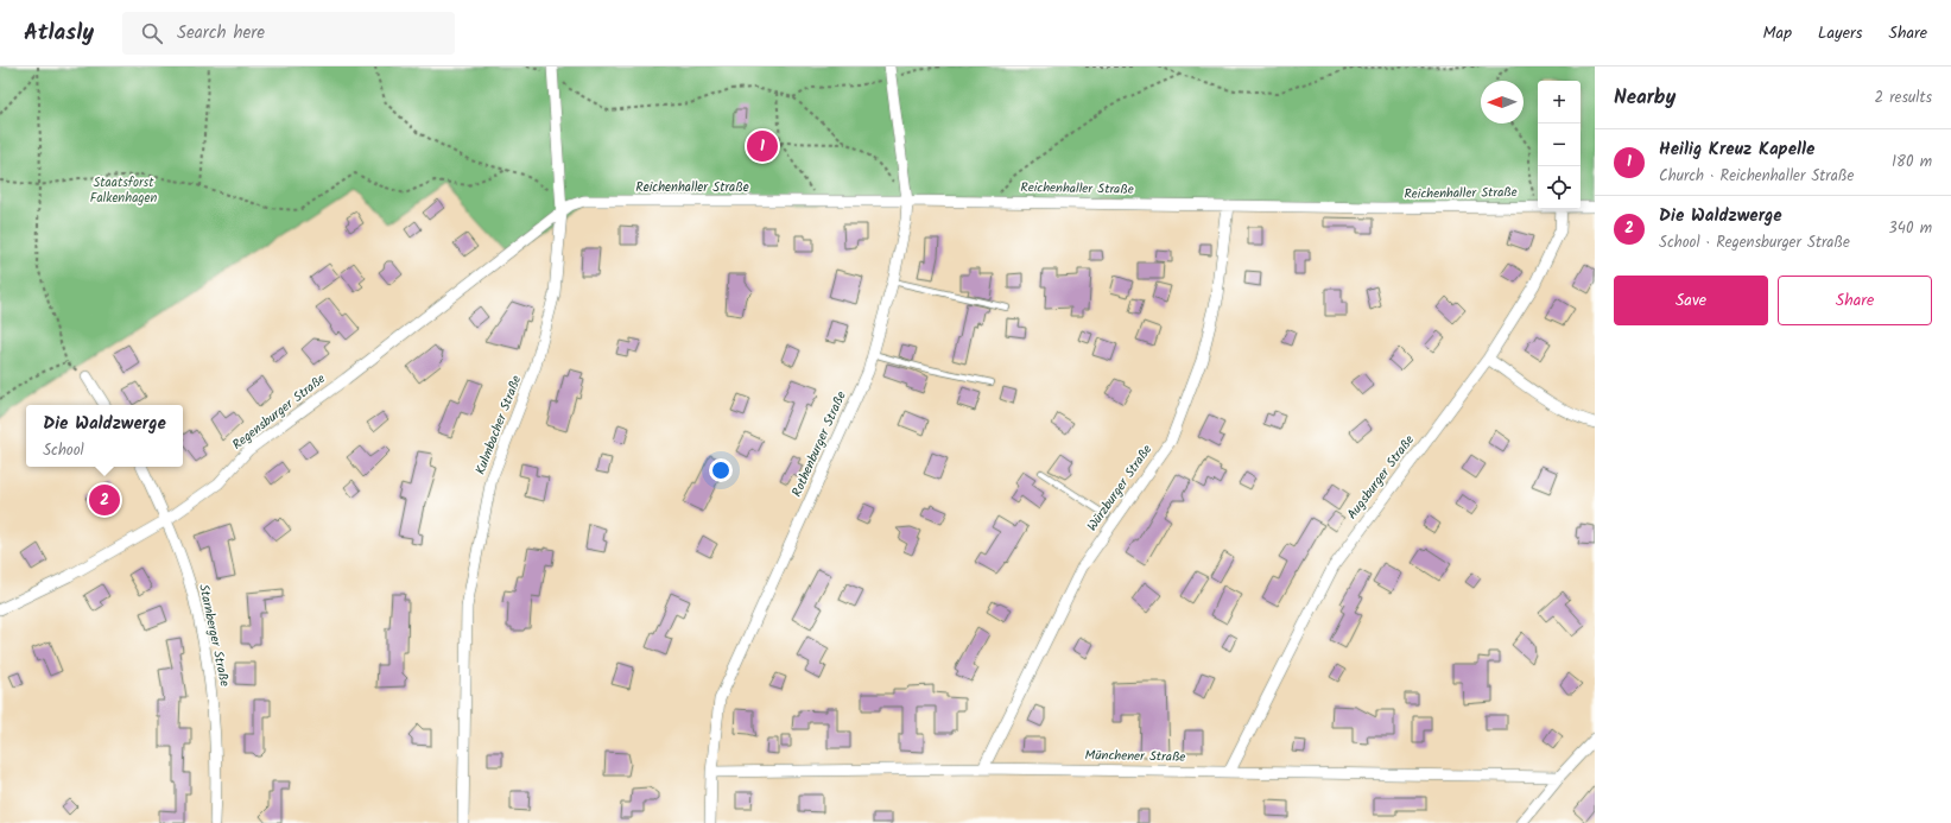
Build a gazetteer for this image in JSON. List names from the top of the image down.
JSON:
{
  "streets": {
    "street": [
      "Reichenhaller Straße",
      "Regensburger Straße",
      "Kulmbacher Straße",
      "Rothenburger Straße",
      "Augsburger Straße",
      "Würzburger Straße",
      "Starnberger Straße",
      "Münchener Straße"
    ]
  },
  "crossings": [
    ["Reichenhaller Straße", "Regensburger Straße"],
    ["Reichenhaller Straße", "Kulmbacher Straße"],
    ["Reichenhaller Straße", "Rothenburger Straße"],
    ["Reichenhaller Straße", "Würzburger Straße"],
    ["Regensburger Straße", "Kulmbacher Straße"],
    ["Regensburger Straße", "Starnberger Straße"],
    ["Rothenburger Straße", "Münchener Straße"],
    ["Augsburger Straße", "Münchener Straße"],
    ["Würzburger Straße", "Münchener Straße"]
  ],
  "parks": ["Staatsforst Falkenhagen"],
  "north": "left",
  "page": {
    "header": "Atlasly",
    "search": "Search here",
    "nav": ["Map", "Layers", "Share"],
    "heading": ["Nearby", "2 results"],
    "map_buttons": ["+", "−"],
    "pins": ["1", "2"],
    "list": [
      {
        "mark": "1",
        "name": "Heilig Kreuz Kapelle",
        "note": "Church · Reichenhaller Straße",
        "value": "180 m"
      },
      {
        "mark": "2",
        "name": "Die Waldzwerge",
        "note": "School · Regensburger Straße",
        "value": "340 m"
      }
    ],
    "buttons": ["Save", "Share"],
    "popup": ["Die Waldzwerge", "School"]
  }
}
